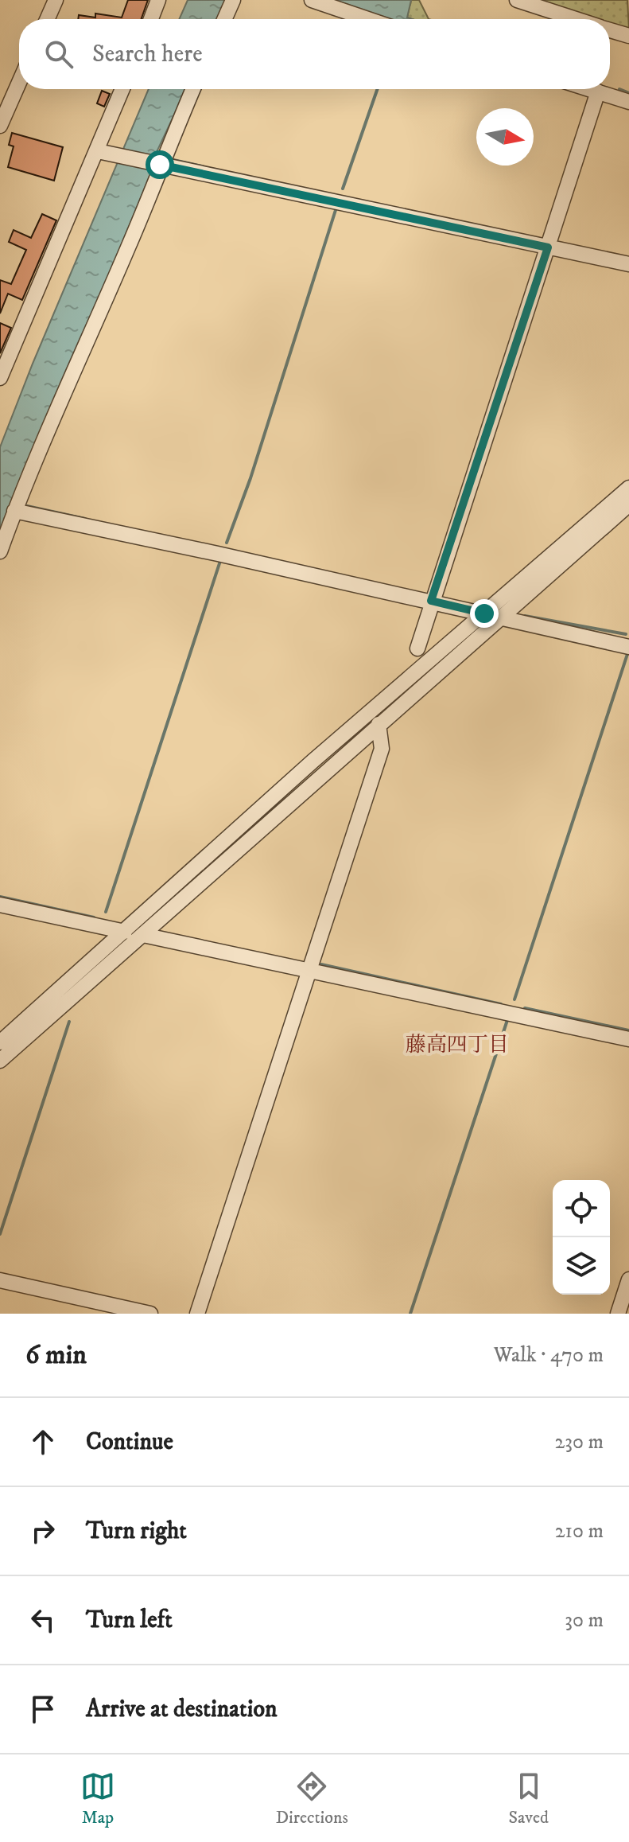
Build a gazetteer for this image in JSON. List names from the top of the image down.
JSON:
{
  "districts": ["藤高四丁目"],
  "north": "right",
  "page": {
    "search": "Search here",
    "heading": ["6 min", "Walk · 470 m"],
    "list": [
      ["Continue", "230 m"],
      ["Turn right", "210 m"],
      ["Turn left", "30 m"],
      "Arrive at destination"
    ],
    "nav": ["Map", "Directions", "Saved"]
  }
}
